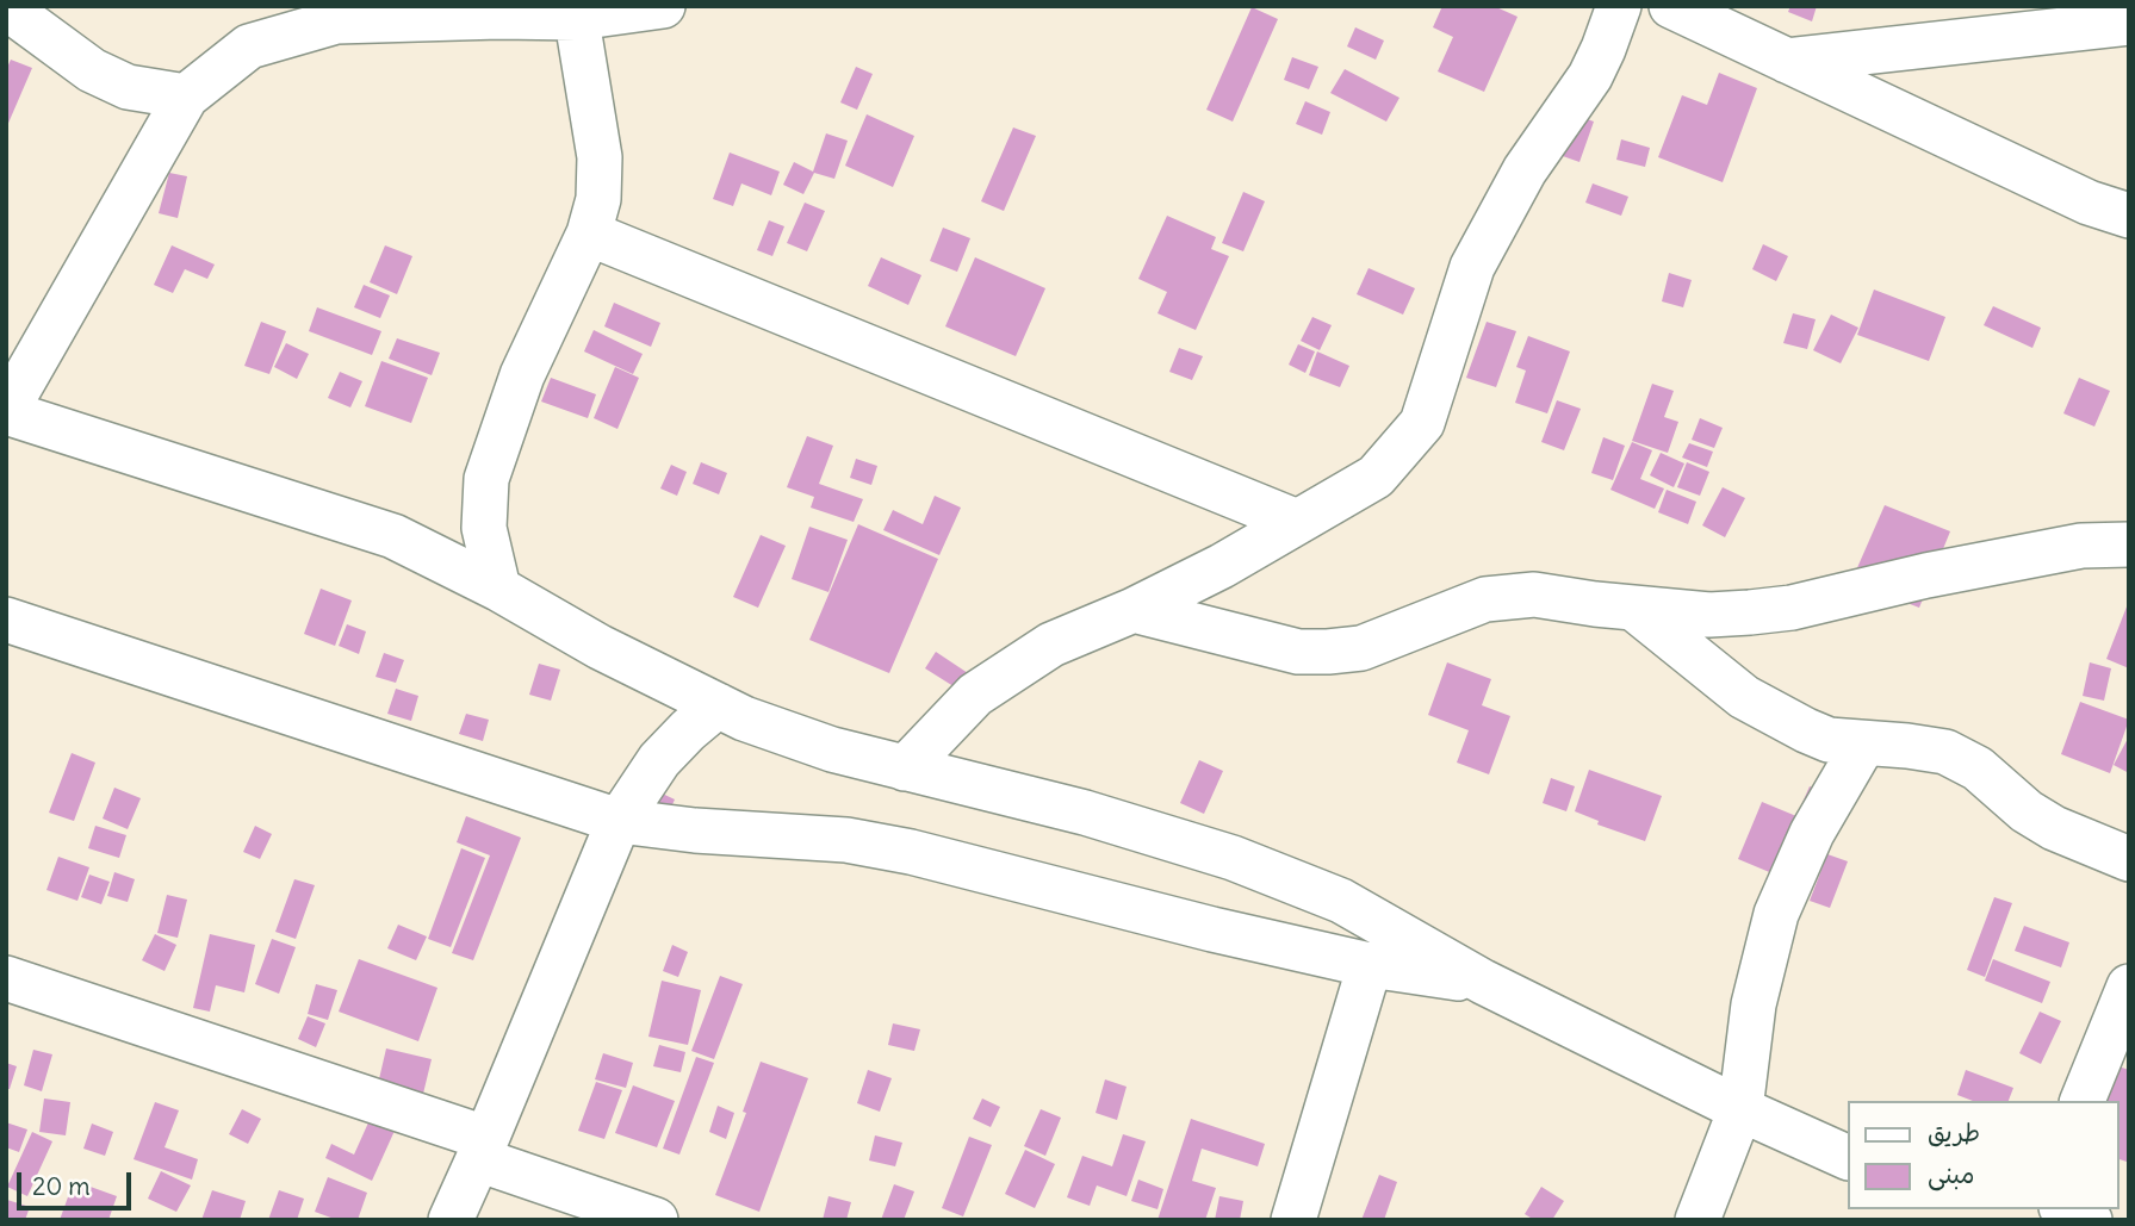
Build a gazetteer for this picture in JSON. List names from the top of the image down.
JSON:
{
  "legend": ["طريق", "مبنى"],
  "scale_bar": "20 m"
}
